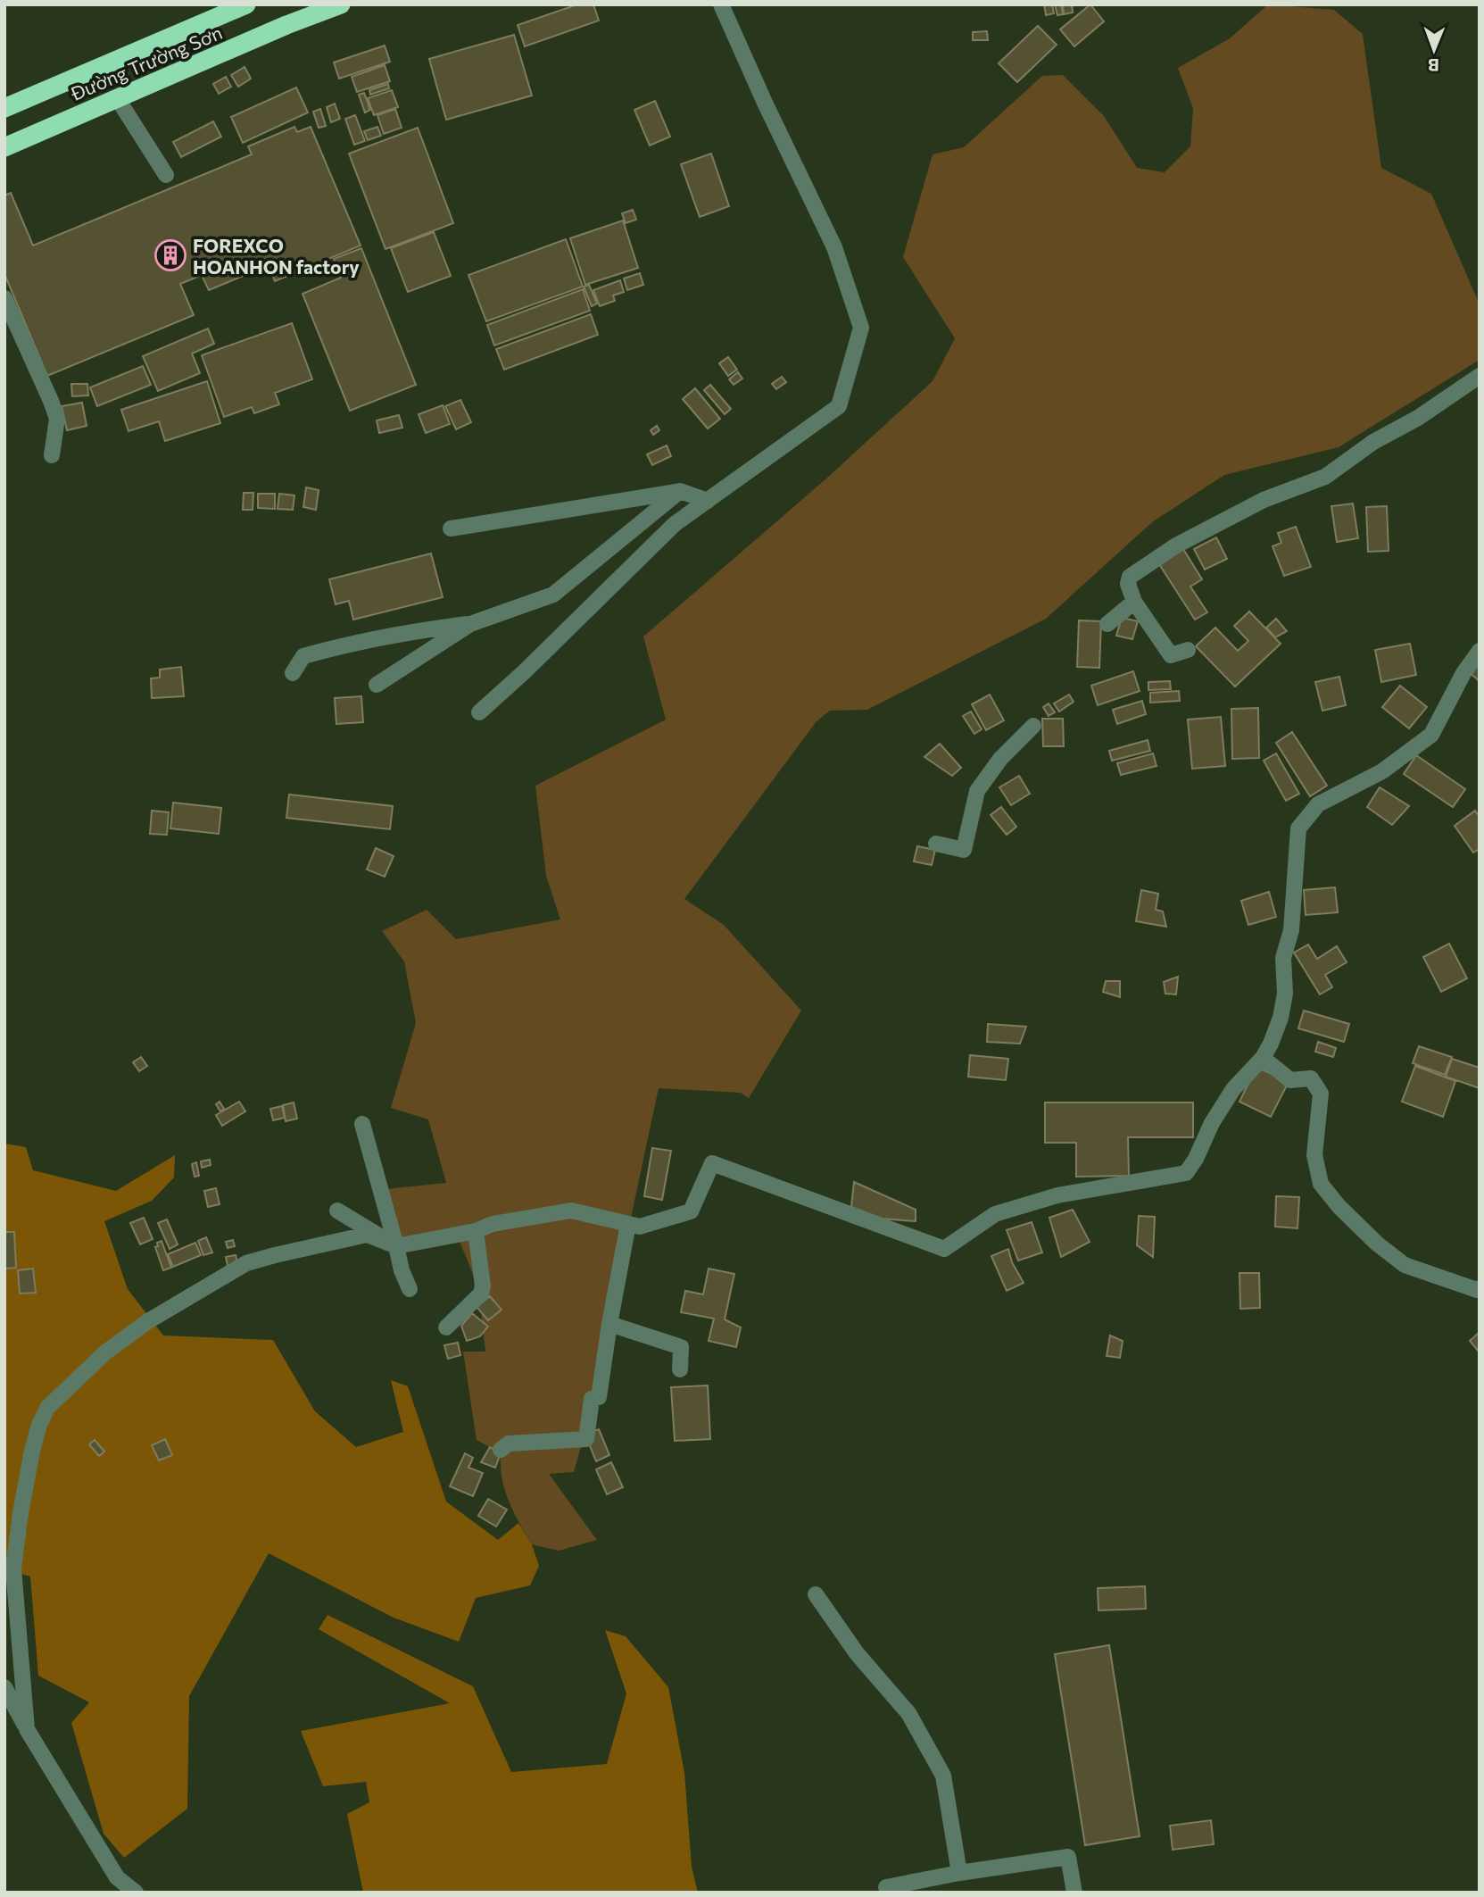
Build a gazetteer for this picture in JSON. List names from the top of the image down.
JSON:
{
  "streets": {
    "highway": ["Đường Trường Sơn"]
  },
  "places": {
    "building": ["FOREXCO HOANHON factory"]
  },
  "north": "bottom"
}
